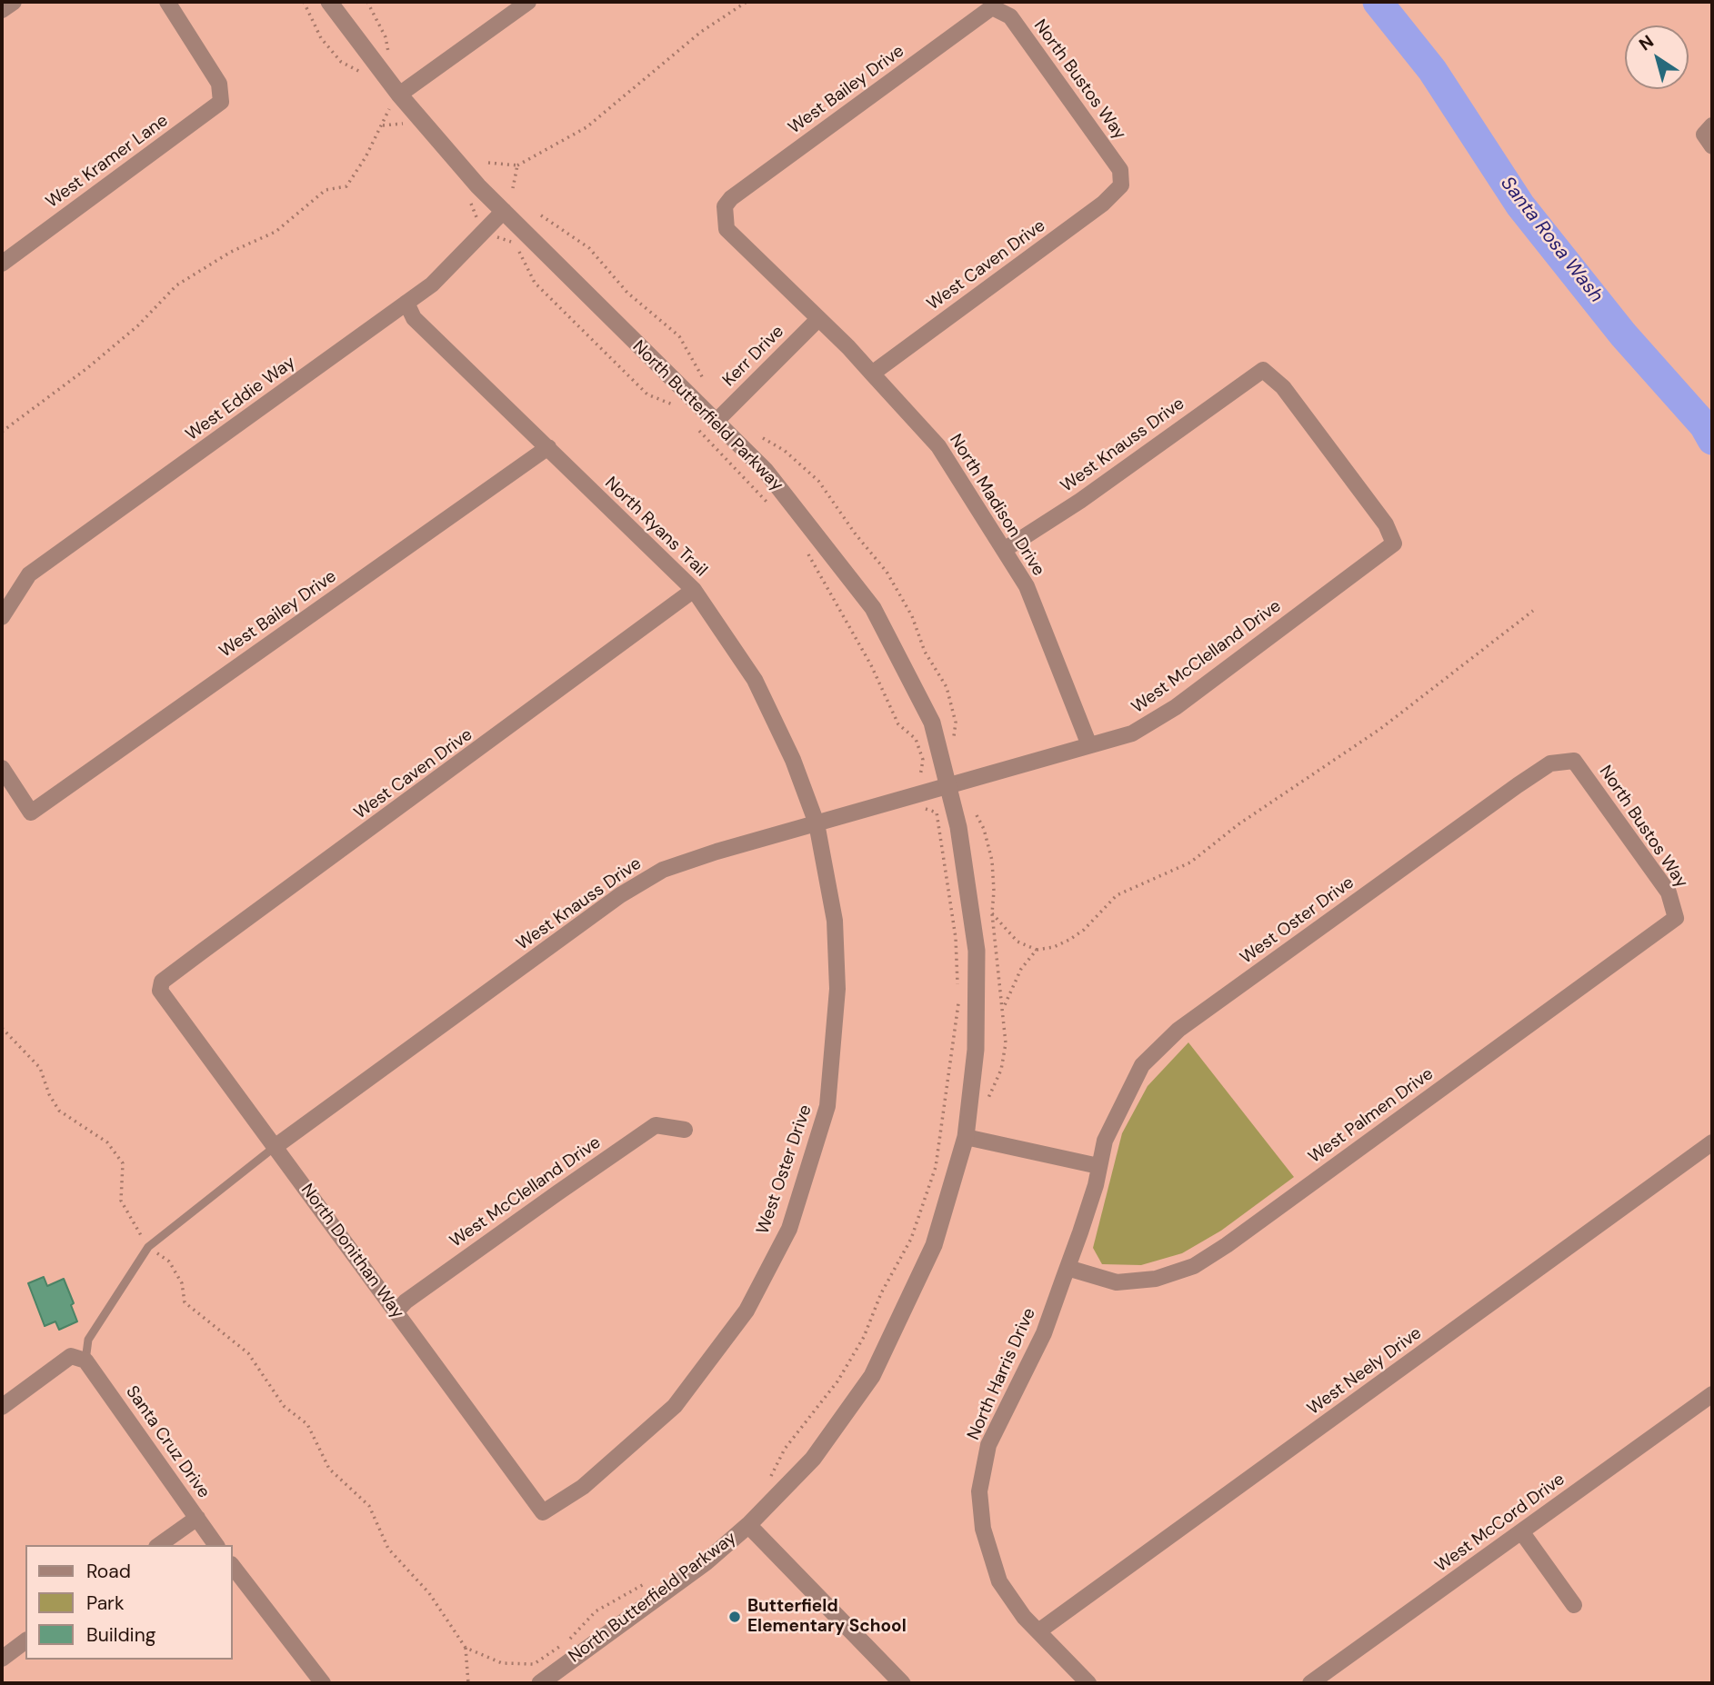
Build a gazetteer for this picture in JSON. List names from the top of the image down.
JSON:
{
  "streets": {
    "street": [
      "North Bustos Way",
      "West Bailey Drive",
      "West Kramer Lane",
      "West Caven Drive",
      "Kerr Drive",
      "West Eddie Way",
      "North Butterfield Parkway",
      "West Knauss Drive",
      "North Madison Drive",
      "North Ryans Trail",
      "West McClelland Drive",
      "West Oster Drive",
      "West Palmen Drive",
      "North Donithan Way",
      "West Neely Drive",
      "North Harris Drive",
      "Santa Cruz Drive",
      "West McCord Drive"
    ]
  },
  "crossings": [
    ["North Bustos Way", "West Bailey Drive"],
    ["North Bustos Way", "West Caven Drive"],
    ["North Bustos Way", "West Oster Drive"],
    ["North Bustos Way", "West Palmen Drive"],
    ["West Bailey Drive", "North Madison Drive"],
    ["West Bailey Drive", "North Ryans Trail"],
    ["West Caven Drive", "North Madison Drive"],
    ["West Caven Drive", "North Ryans Trail"],
    ["West Caven Drive", "North Donithan Way"],
    ["Kerr Drive", "North Butterfield Parkway"],
    ["Kerr Drive", "North Madison Drive"],
    ["West Eddie Way", "North Butterfield Parkway"],
    ["West Eddie Way", "North Ryans Trail"],
    ["North Butterfield Parkway", "West Knauss Drive"],
    ["North Butterfield Parkway", "West McClelland Drive"],
    ["West Knauss Drive", "North Madison Drive"],
    ["West Knauss Drive", "North Ryans Trail"],
    ["West Knauss Drive", "West McClelland Drive"],
    ["West Knauss Drive", "West Oster Drive"],
    ["West Knauss Drive", "North Donithan Way"],
    ["North Madison Drive", "West McClelland Drive"],
    ["North Ryans Trail", "West Oster Drive"],
    ["West McClelland Drive", "North Donithan Way"],
    ["West Oster Drive", "North Donithan Way"],
    ["West Oster Drive", "North Harris Drive"],
    ["West Palmen Drive", "North Harris Drive"],
    ["West Neely Drive", "North Harris Drive"]
  ],
  "water": ["Santa Rosa Wash"],
  "places": ["Butterfield Elementary School"],
  "legend": ["Road", "Park", "Building"],
  "north": "top left"
}
